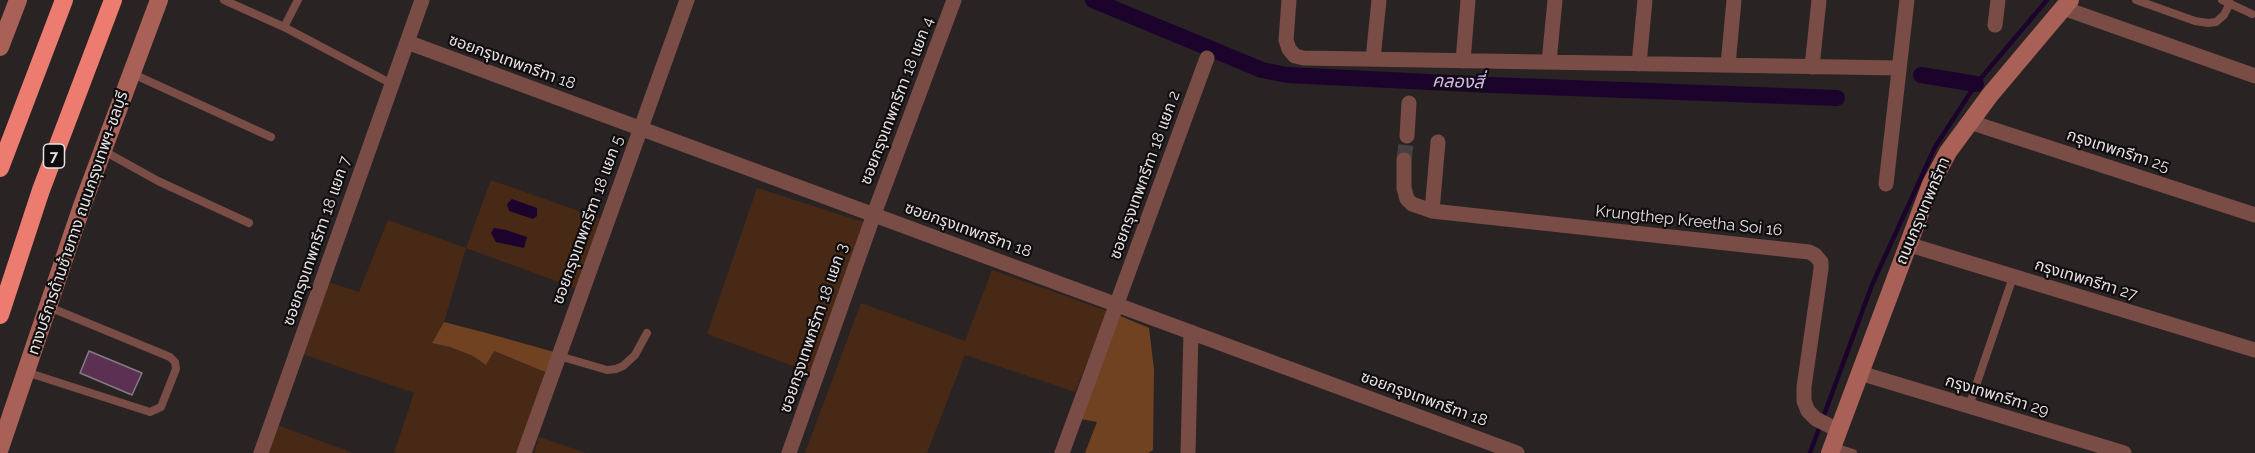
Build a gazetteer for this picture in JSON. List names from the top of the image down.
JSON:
{
  "streets": {
    "highway": ["7"],
    "main road": ["ถนนกรุงเทพกรีฑา", "ทางบริการด้านซ้ายทาง ถนนกรุงเทพฯ-ชลบุรี"],
    "street": [
      "ซอยกรุงเทพกรีฑา 18",
      "ซอยกรุงเทพกรีฑา 18 แยก 4",
      "กรุงเทพกรีฑา 25",
      "ซอยกรุงเทพกรีฑา 18 แยก 2",
      "ซอยกรุงเทพกรีฑา 18 แยก 5",
      "Krungthep Kreetha Soi 16",
      "ซอยกรุงเทพกรีฑา 18 แยก 7",
      "กรุงเทพกรีฑา 27",
      "ซอยกรุงเทพกรีฑา 18 แยก 3",
      "กรุงเทพกรีฑา 29"
    ]
  },
  "crossings": [
    ["ซอยกรุงเทพกรีฑา 18", "ซอยกรุงเทพกรีฑา 18 แยก 4"],
    ["ซอยกรุงเทพกรีฑา 18", "ซอยกรุงเทพกรีฑา 18 แยก 2"],
    ["ซอยกรุงเทพกรีฑา 18", "ซอยกรุงเทพกรีฑา 18 แยก 5"],
    ["ซอยกรุงเทพกรีฑา 18", "ซอยกรุงเทพกรีฑา 18 แยก 7"],
    ["ซอยกรุงเทพกรีฑา 18", "ซอยกรุงเทพกรีฑา 18 แยก 3"],
    ["ซอยกรุงเทพกรีฑา 18 แยก 4", "ซอยกรุงเทพกรีฑา 18 แยก 3"],
    ["กรุงเทพกรีฑา 25", "ถนนกรุงเทพกรีฑา"],
    ["ถนนกรุงเทพกรีฑา", "Krungthep Kreetha Soi 16"],
    ["ถนนกรุงเทพกรีฑา", "กรุงเทพกรีฑา 27"],
    ["ถนนกรุงเทพกรีฑา", "กรุงเทพกรีฑา 29"]
  ],
  "water": ["คลองสี่"]
}
